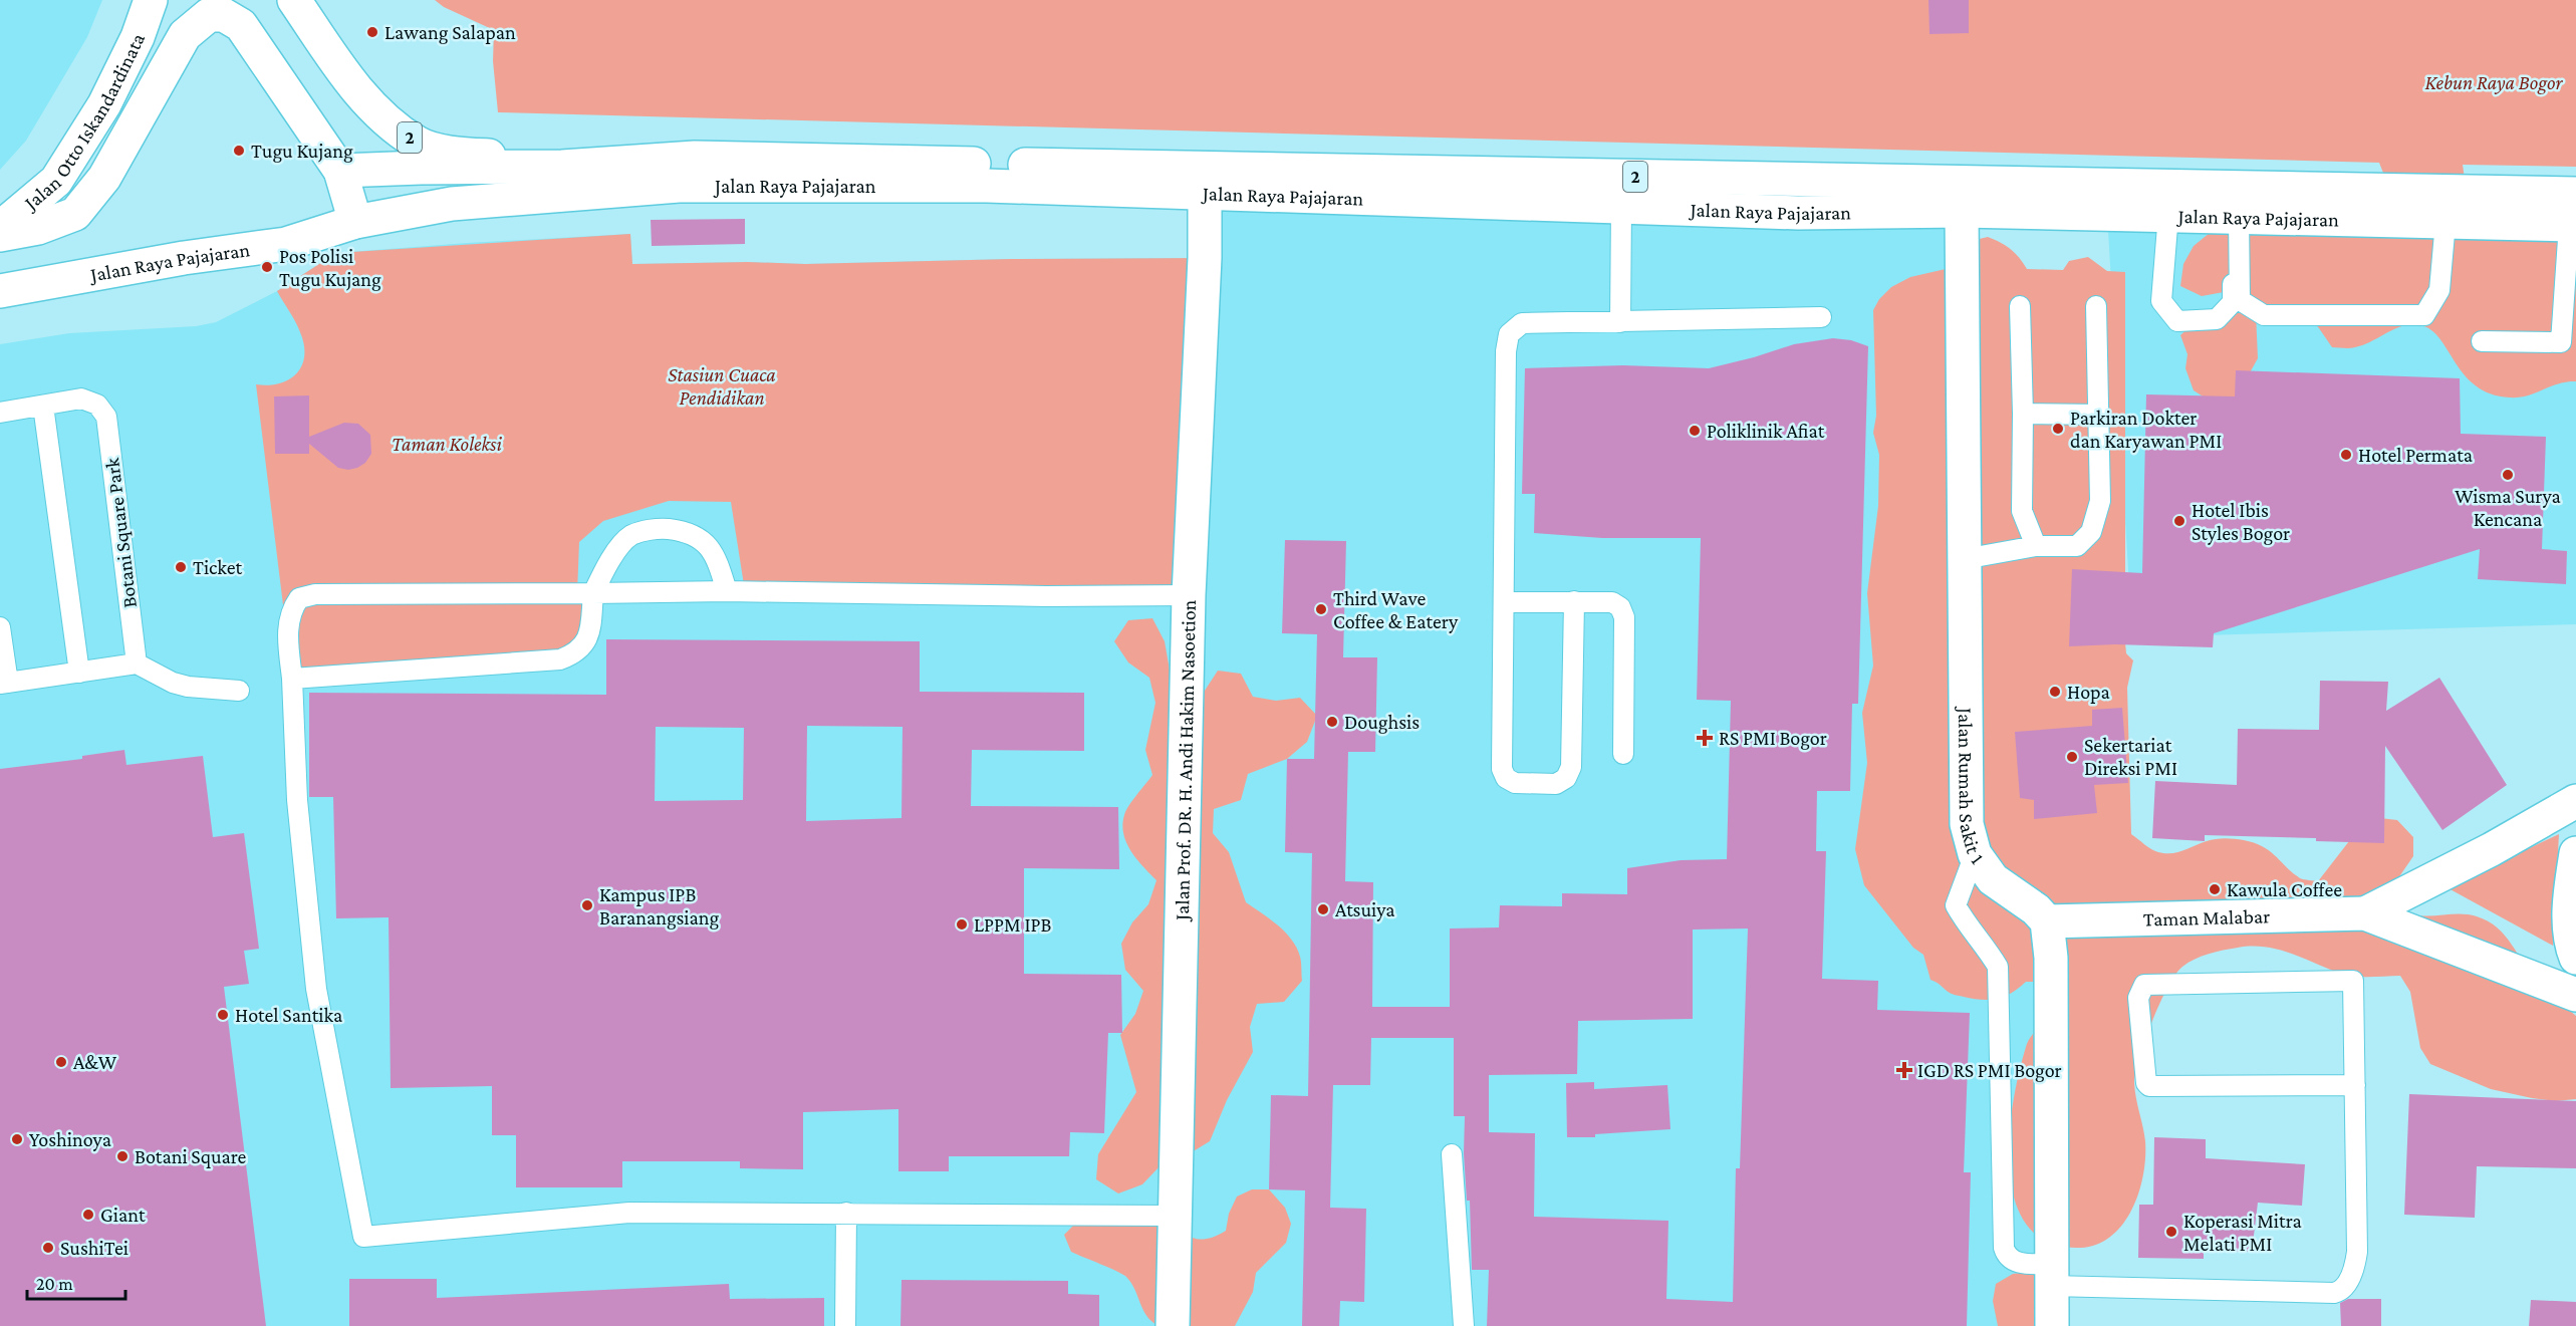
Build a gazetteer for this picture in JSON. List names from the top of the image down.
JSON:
{
  "streets": {
    "main road": [
      "Jalan Otto Iskandardinata",
      "2",
      "Jalan Raya Pajajaran",
      "Jalan Prof. DR. H. Andi Hakim Nasoetion",
      "Jalan Rumah Sakit 1",
      "Taman Malabar"
    ],
    "lane": ["Botani Square Park"]
  },
  "crossings": [
    ["2", "Jalan Raya Pajajaran"],
    ["Jalan Raya Pajajaran", "Jalan Prof. DR. H. Andi Hakim Nasoetion"],
    ["Jalan Raya Pajajaran", "Jalan Rumah Sakit 1"],
    ["Jalan Rumah Sakit 1", "Taman Malabar"]
  ],
  "parks": ["Kebun Raya Bogor", "Stasiun Cuaca Pendidikan", "Taman Koleksi"],
  "places": {
    "other": [
      "Lawang Salapan",
      "Tugu Kujang",
      "Pos Polisi Tugu Kujang",
      "Parkiran Dokter dan Karyawan PMI",
      "Poliklinik Afiat",
      "Hotel Permata",
      "Wisma Surya Kencana",
      "Hotel Ibis Styles Bogor",
      "Ticket",
      "Third Wave Coffee & Eatery",
      "Hopa",
      "Doughsis",
      "Sekertariat Direksi PMI",
      "Kawula Coffee",
      "Kampus IPB Baranangsiang",
      "Atsuiya",
      "LPPM IPB",
      "Hotel Santika",
      "A&W",
      "Yoshinoya",
      "Botani Square",
      "Giant",
      "Koperasi Mitra Melati PMI",
      "SushiTei"
    ],
    "health": ["RS PMI Bogor", "IGD RS PMI Bogor"]
  },
  "scale_bar": "20 m"
}
